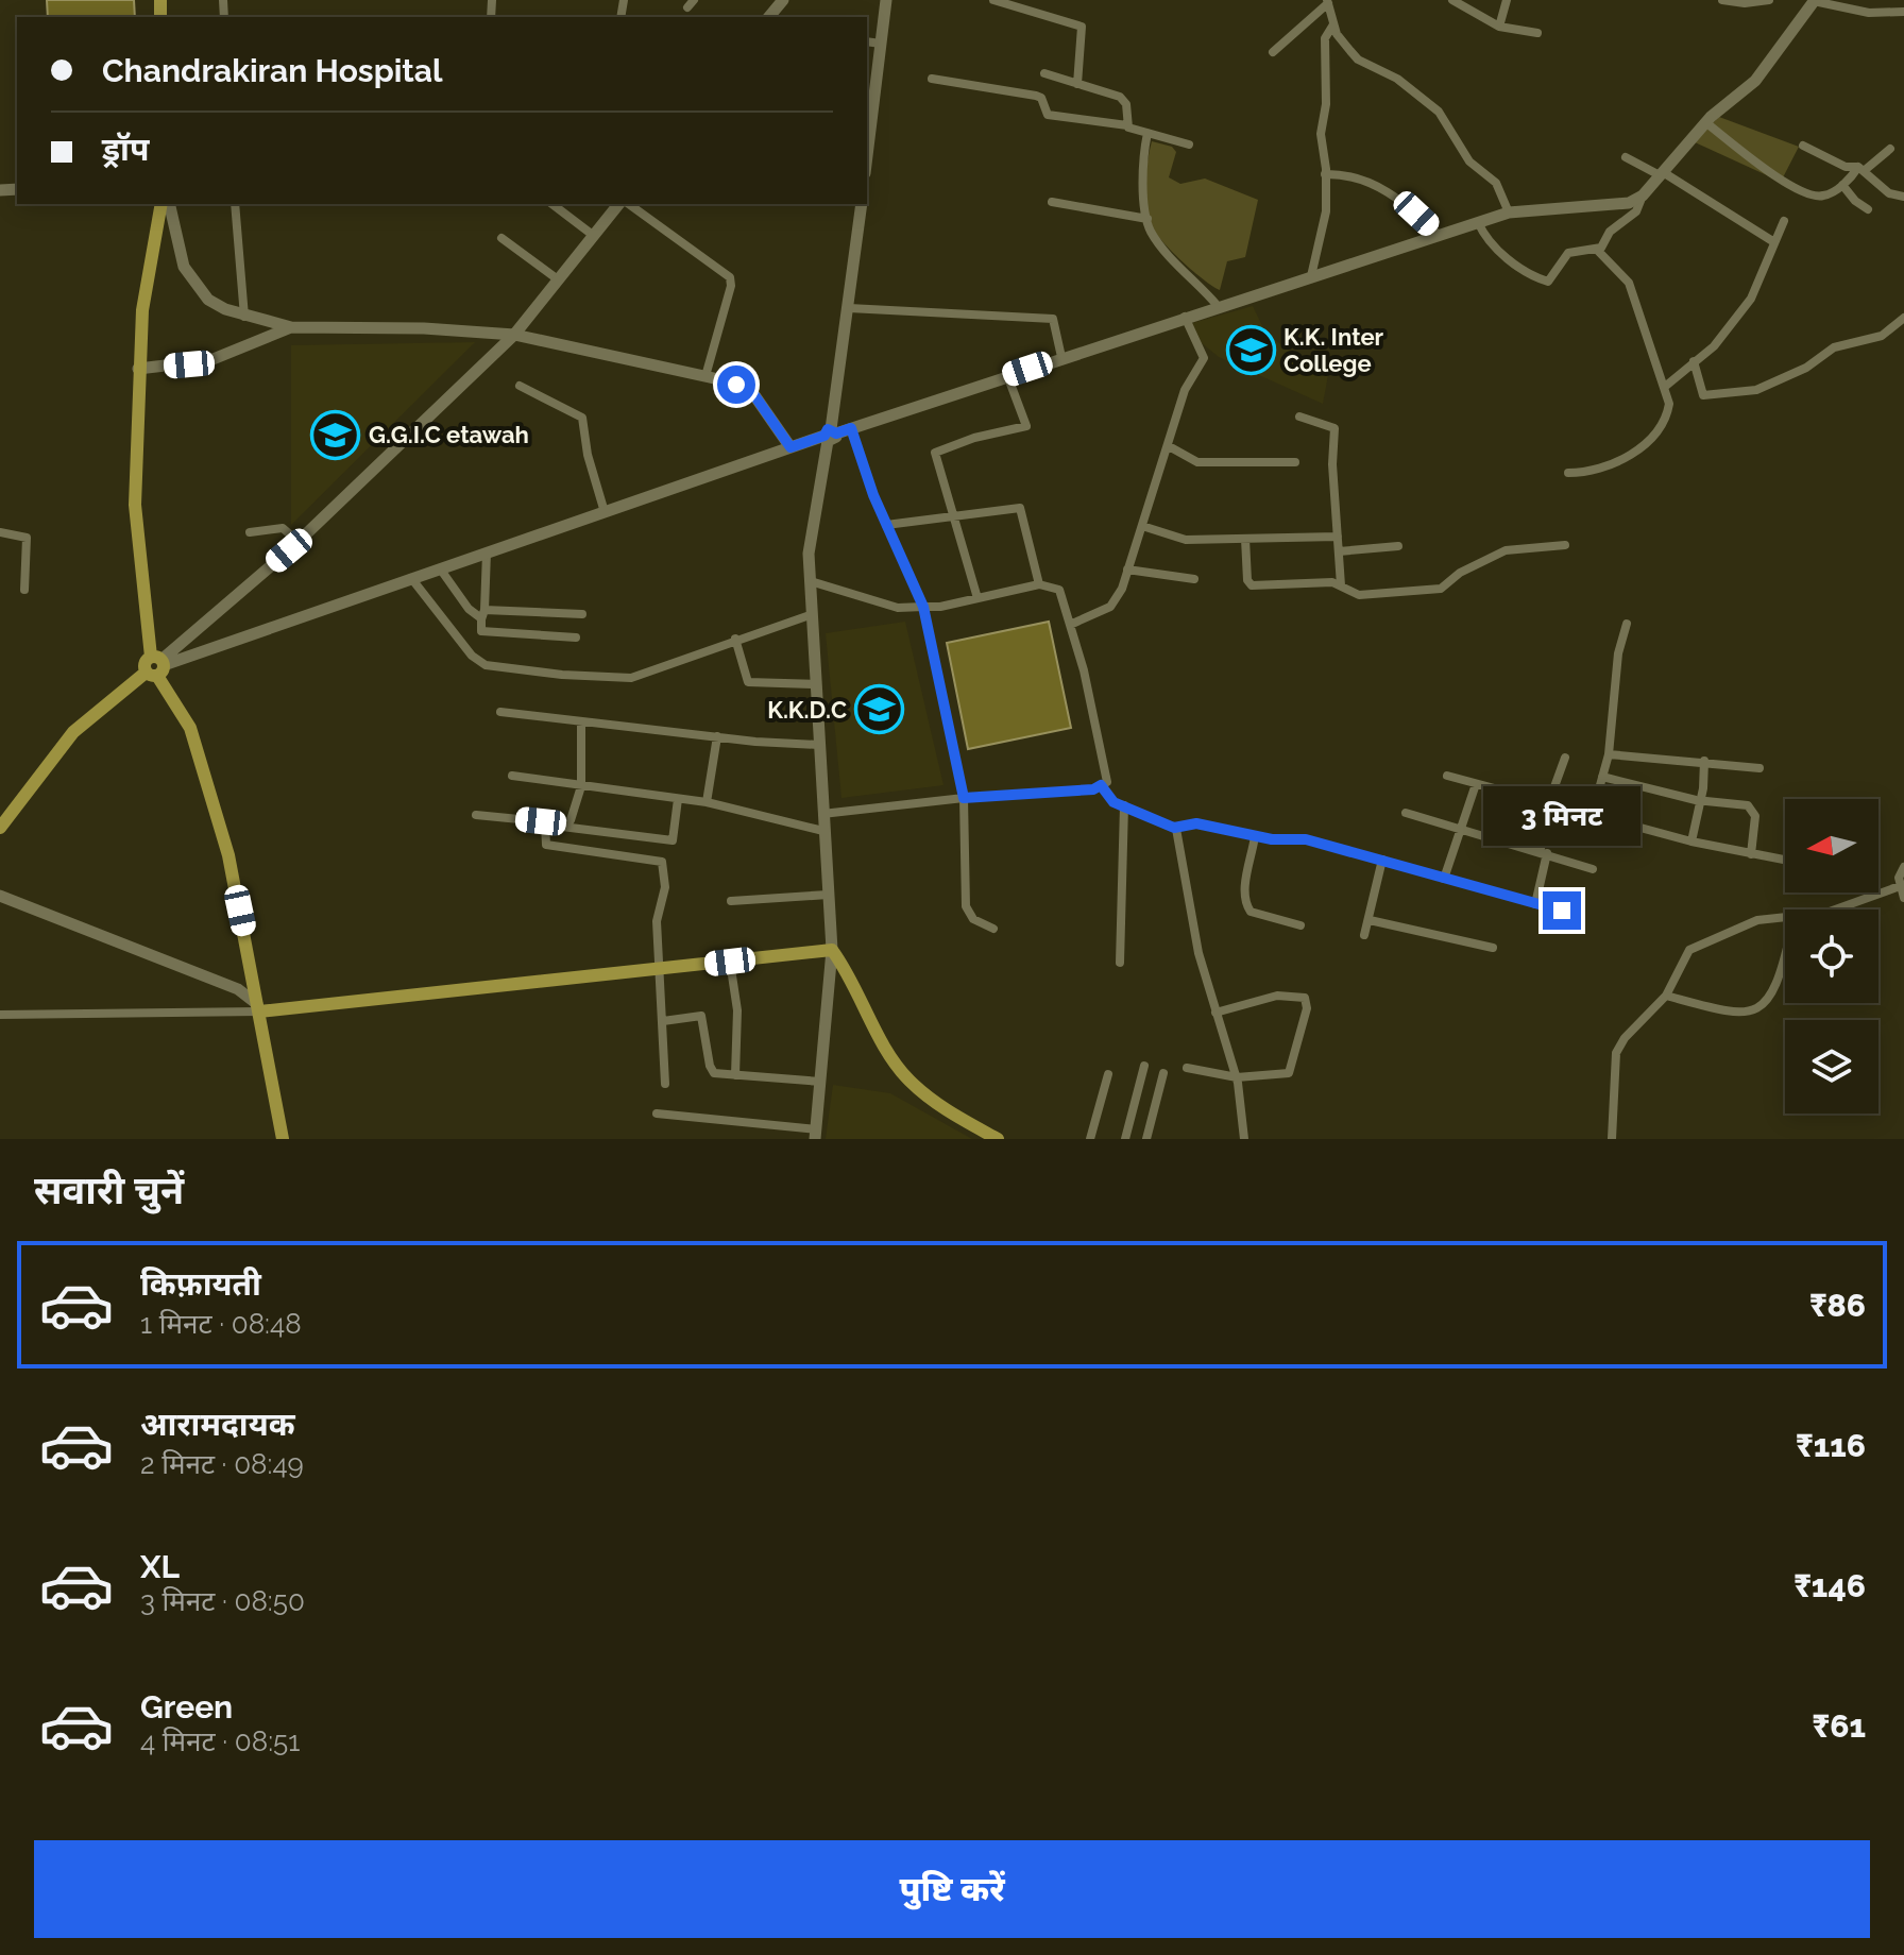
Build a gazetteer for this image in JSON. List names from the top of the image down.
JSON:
{
  "places": {
    "school or university": ["K.K. Inter College", "G.G.I.C etawah", "K.K.D.C"]
  },
  "north": "left",
  "page": {
    "banner": ["Chandrakiran Hospital", "ड्रॉप"],
    "bubble": "3 मिनट",
    "heading": "सवारी चुनें",
    "list": [
      {
        "name": "किफ़ायती",
        "note": "1 मिनट · 08:48",
        "value": "₹86"
      },
      {
        "name": "आरामदायक",
        "note": "2 मिनट · 08:49",
        "value": "₹116"
      },
      {
        "name": "XL",
        "note": "3 मिनट · 08:50",
        "value": "₹146"
      },
      {
        "name": "Green",
        "note": "4 मिनट · 08:51",
        "value": "₹61"
      }
    ],
    "buttons": "पुष्टि करें"
  }
}
